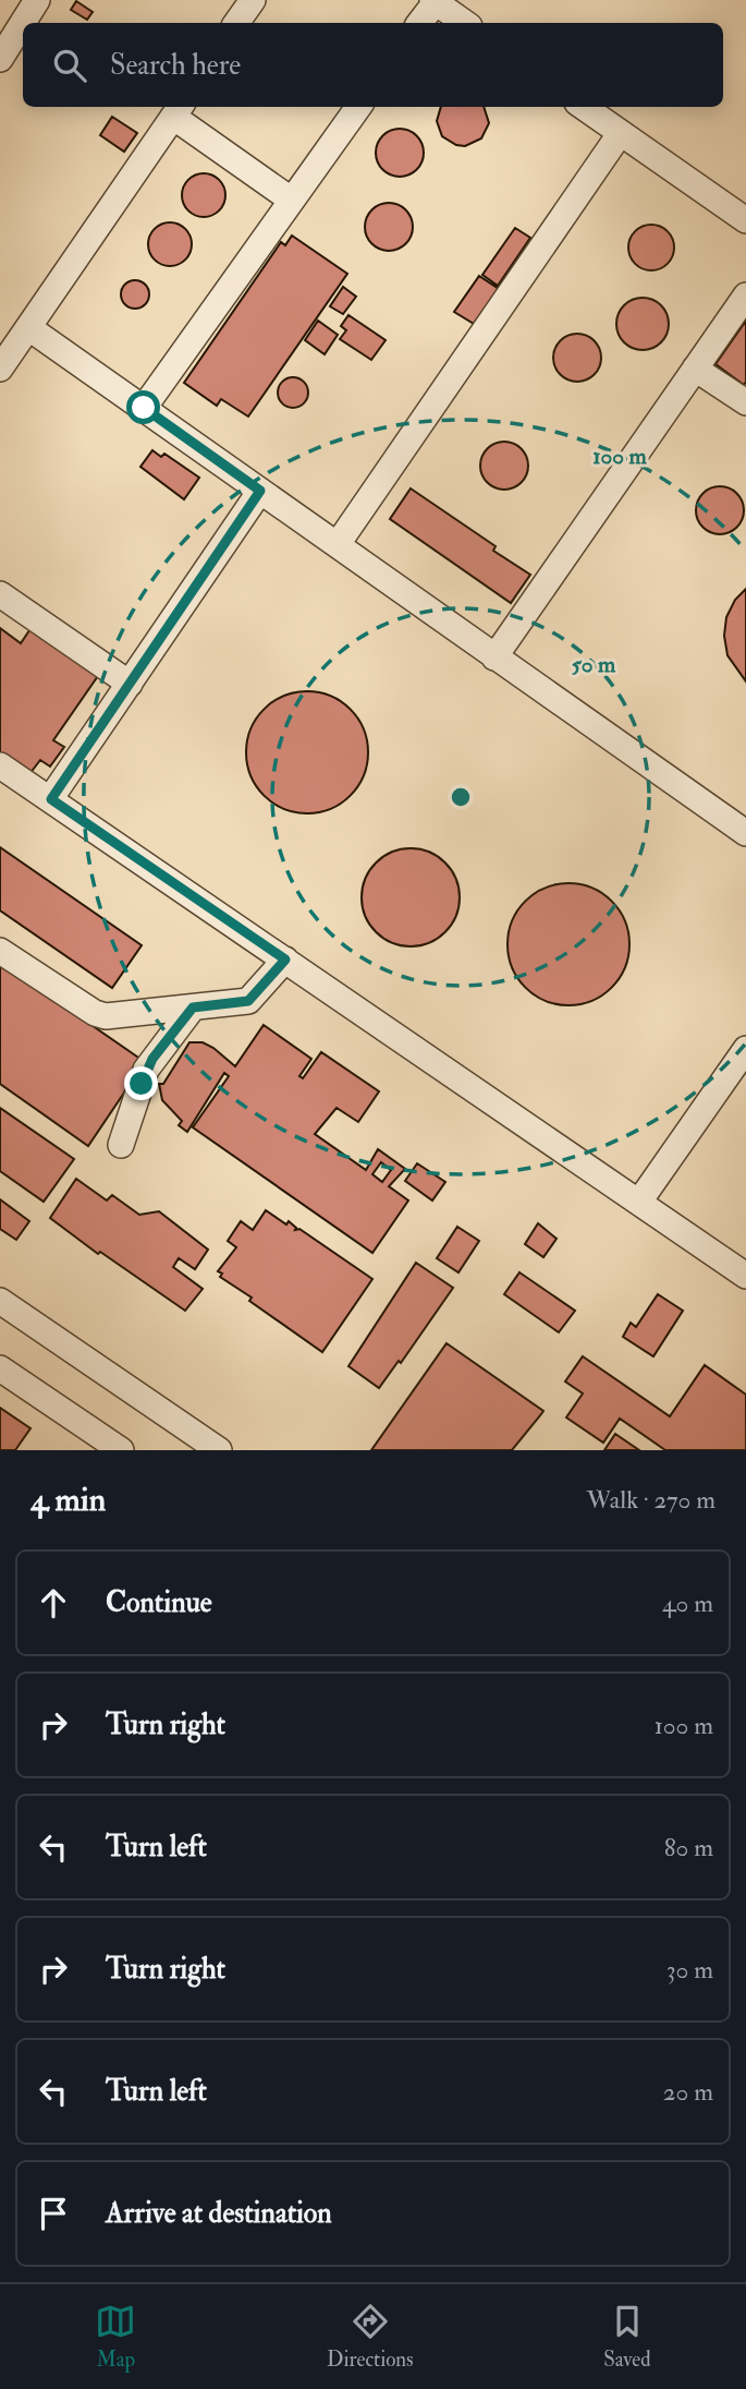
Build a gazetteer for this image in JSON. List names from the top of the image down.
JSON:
{
  "page": {
    "search": "Search here",
    "heading": ["4 min", "Walk · 270 m"],
    "list": [
      ["Continue", "40 m"],
      ["Turn right", "100 m"],
      ["Turn left", "80 m"],
      ["Turn right", "30 m"],
      ["Turn left", "20 m"],
      "Arrive at destination"
    ],
    "nav": ["Map", "Directions", "Saved"]
  },
  "rings": ["100 m", "50 m"]
}
